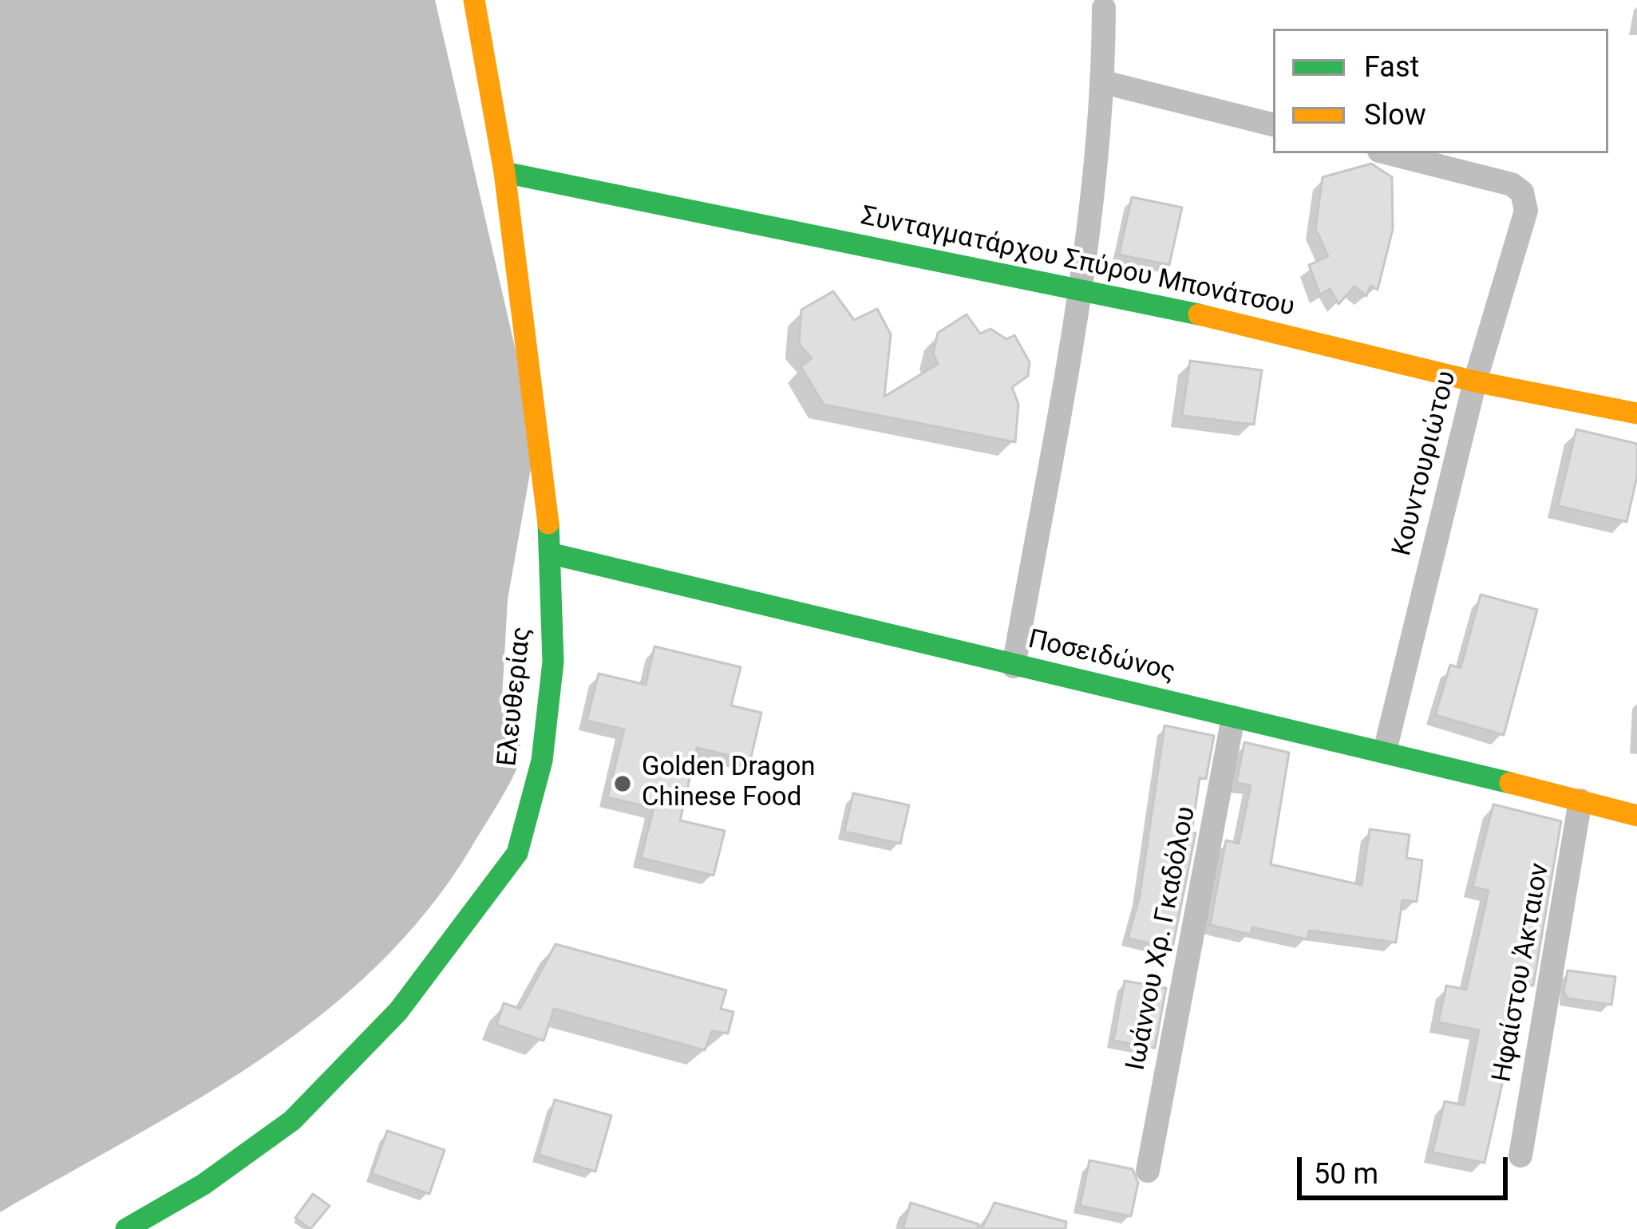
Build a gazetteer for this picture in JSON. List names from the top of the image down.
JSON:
{
  "streets": {
    "street": [
      "Συνταγματάρχου Σπύρου Μπονάτσου",
      "Κουντουριώτου",
      "Ποσειδώνος",
      "Ελευθερίας",
      "Ιωάννου Χρ. Γκαδόλου",
      "Ηφαίστου Άκταιον"
    ]
  },
  "crossings": [
    ["Συνταγματάρχου Σπύρου Μπονάτσου", "Κουντουριώτου"],
    ["Συνταγματάρχου Σπύρου Μπονάτσου", "Ελευθερίας"],
    ["Κουντουριώτου", "Ποσειδώνος"],
    ["Ποσειδώνος", "Ελευθερίας"],
    ["Ποσειδώνος", "Ιωάννου Χρ. Γκαδόλου"],
    ["Ποσειδώνος", "Ηφαίστου Άκταιον"]
  ],
  "places": ["Golden Dragon Chinese Food"],
  "legend": ["Fast", "Slow"],
  "scale_bar": "50 m"
}
